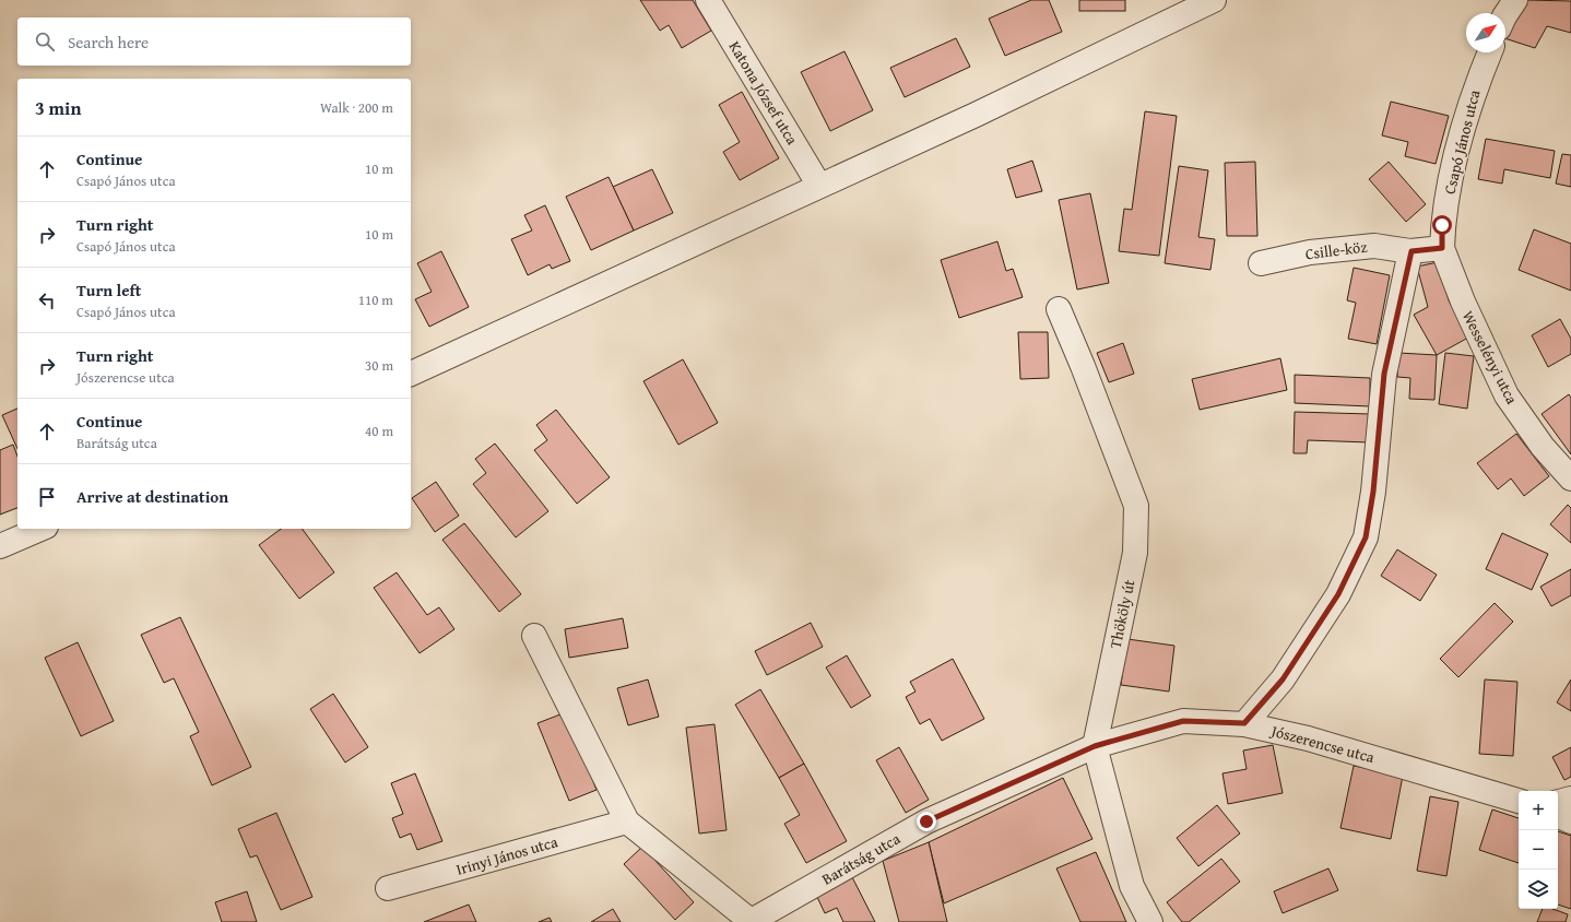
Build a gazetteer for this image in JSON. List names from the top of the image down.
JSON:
{
  "streets": {
    "street": [
      "Katona József utca",
      "Csapó János utca",
      "Csille-köz",
      "Wesselényi utca",
      "Thököly út",
      "Jószerencse utca",
      "Irinyi János utca",
      "Barátság utca"
    ]
  },
  "crossings": [
    ["Csapó János utca", "Wesselényi utca"],
    ["Thököly út", "Jószerencse utca"],
    ["Thököly út", "Barátság utca"],
    ["Jószerencse utca", "Barátság utca"]
  ],
  "north": "top right",
  "page": {
    "search": "Search here",
    "heading": ["3 min", "Walk · 200 m"],
    "list": [
      ["Continue", "Csapó János utca", "10 m"],
      ["Turn right", "Csapó János utca", "10 m"],
      ["Turn left", "Csapó János utca", "110 m"],
      ["Turn right", "Jószerencse utca", "30 m"],
      ["Continue", "Barátság utca", "40 m"],
      "Arrive at destination"
    ],
    "map_buttons": ["+", "−"]
  }
}
